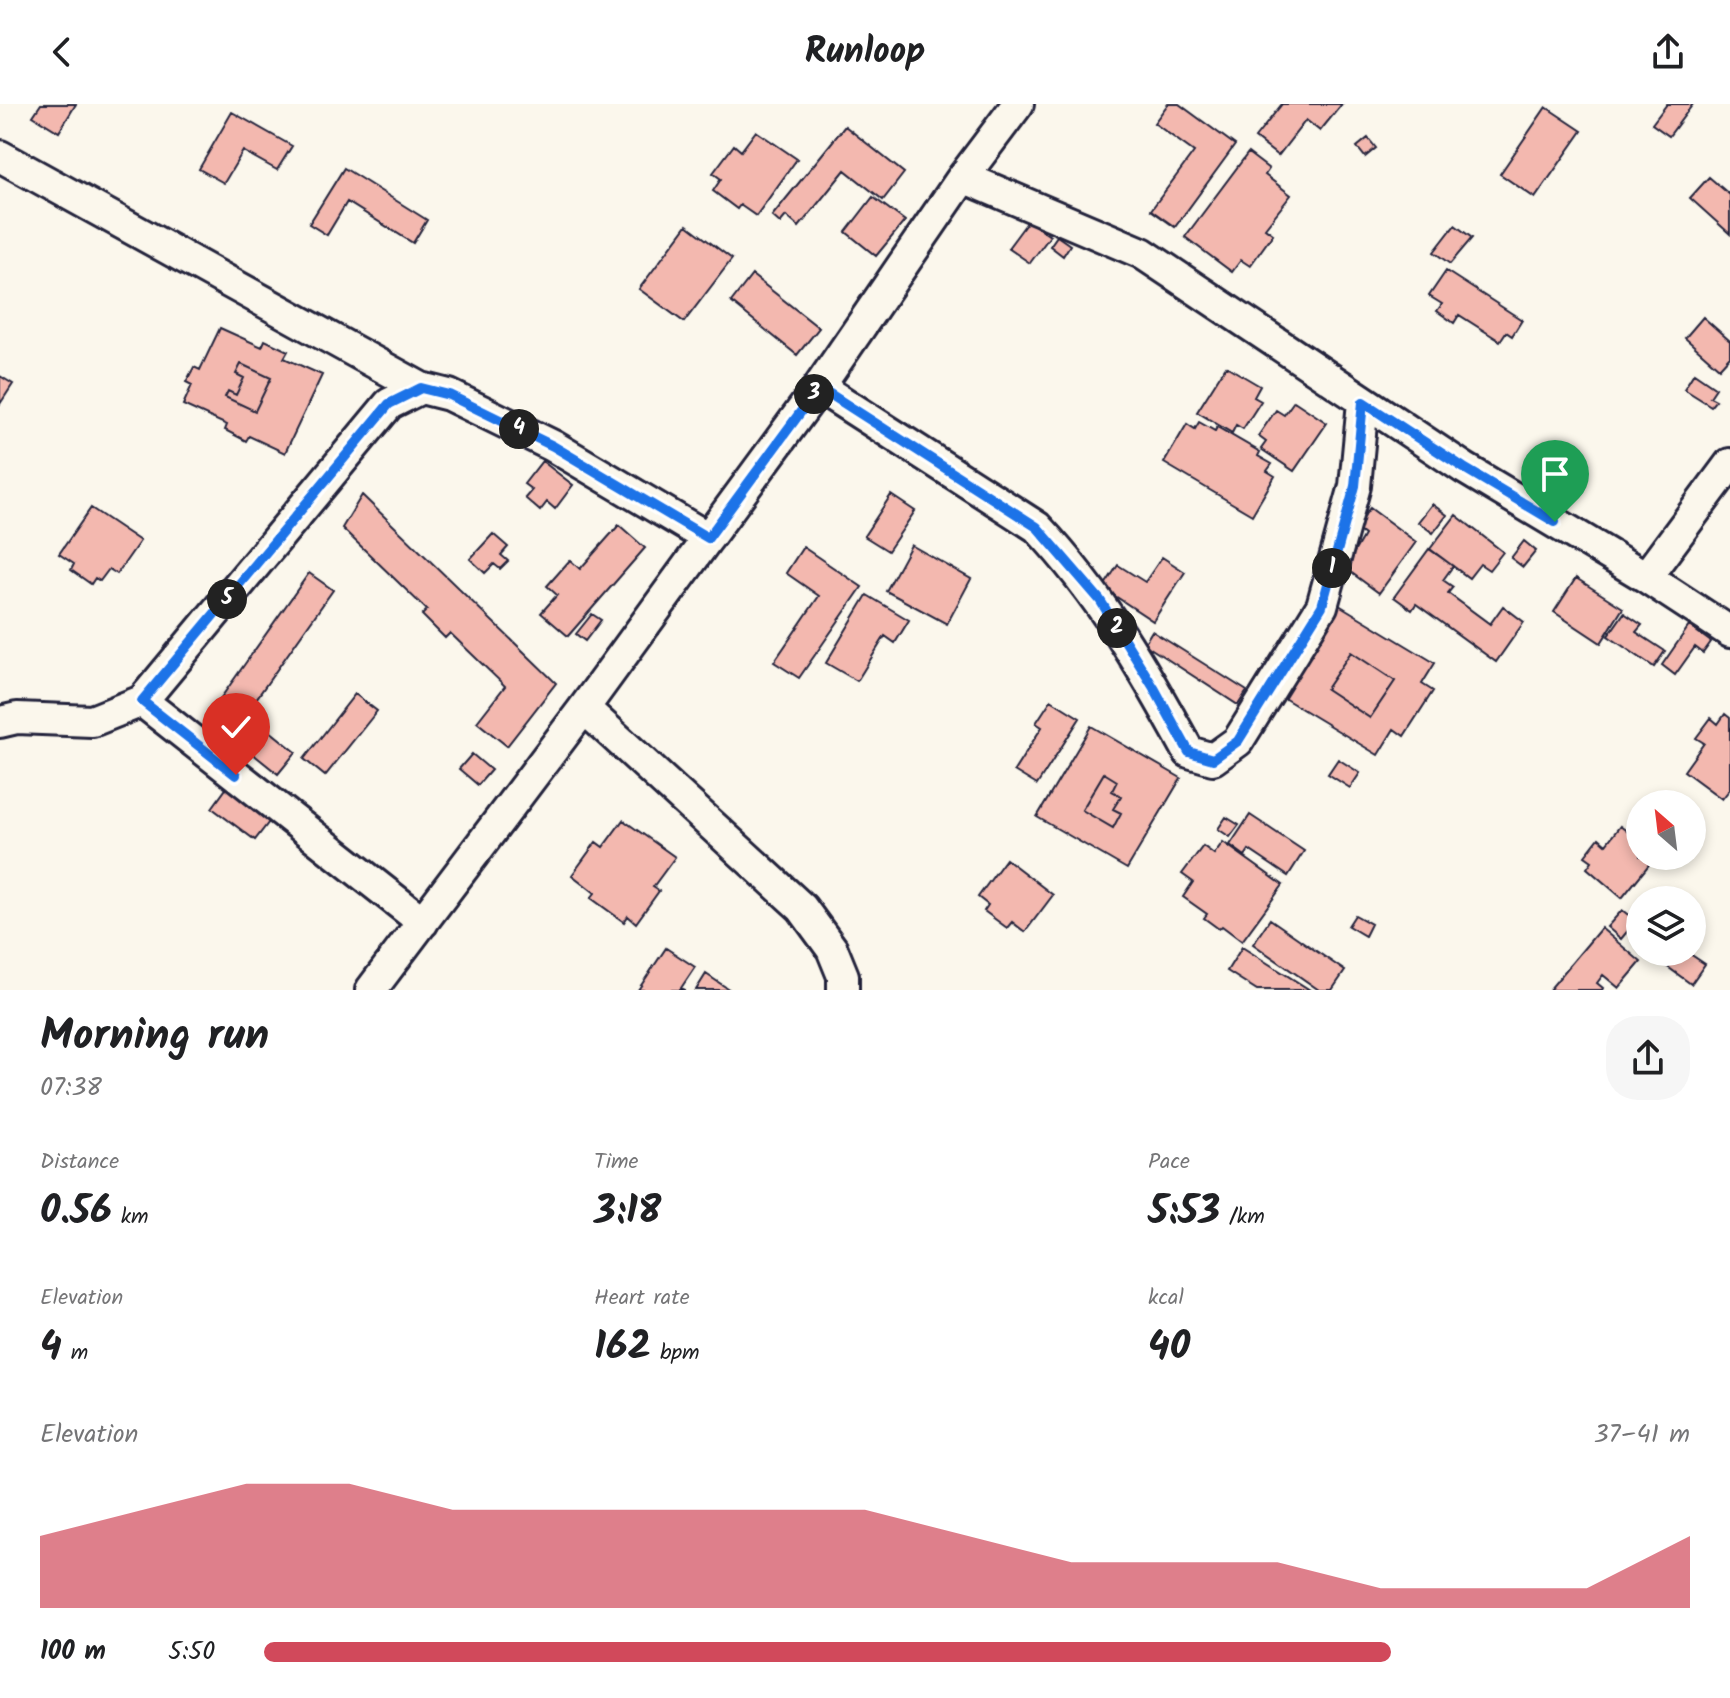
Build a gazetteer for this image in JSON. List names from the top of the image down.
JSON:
{
  "north": "top left",
  "page": {
    "header": "Runloop",
    "pins": [
      "3",
      "4",
      "1",
      "5",
      "2"
    ],
    "heading": ["Morning run", "07:38"],
    "stats": [
      ["Distance", "0.56 km"],
      ["Time", "3:18"],
      ["Pace", "5:53 /km"],
      ["Elevation", "4 m"],
      ["Heart rate", "162 bpm"],
      ["kcal", "40"]
    ],
    "chart": ["Elevation", "37–41 m"],
    "list": [
      {
        "name": "100 m",
        "note": "5:50"
      }
    ]
  }
}
